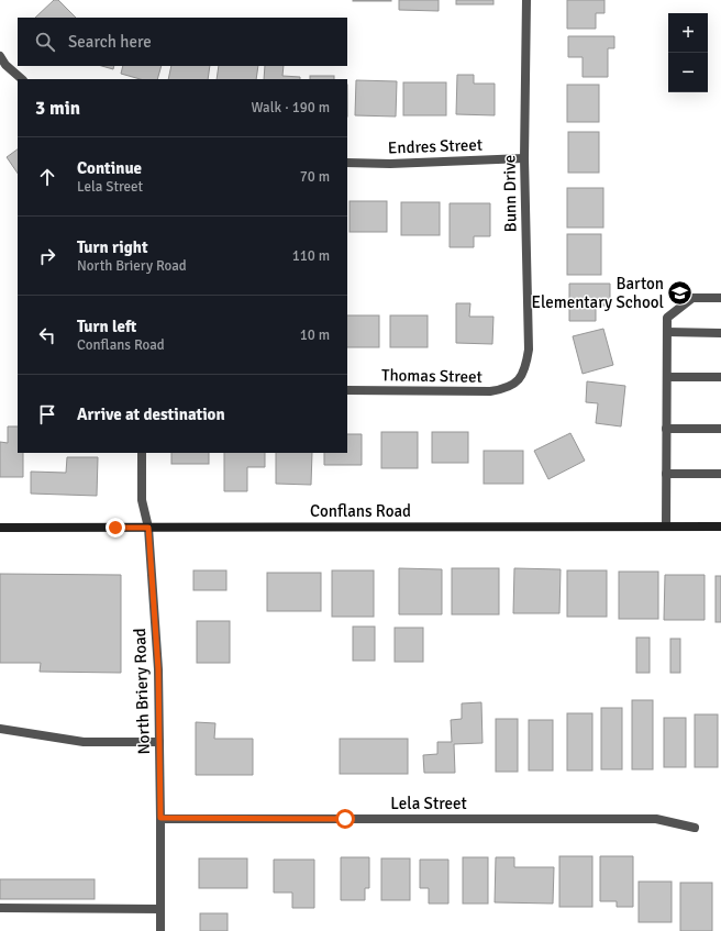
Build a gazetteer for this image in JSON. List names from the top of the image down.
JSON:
{
  "streets": {
    "main road": ["Conflans Road"],
    "street": [
      "Endres Street",
      "Bunn Drive",
      "Thomas Street",
      "North Briery Road",
      "Lela Street"
    ]
  },
  "crossings": [
    ["Endres Street", "Bunn Drive"],
    ["Bunn Drive", "Thomas Street"],
    ["Conflans Road", "North Briery Road"],
    ["North Briery Road", "Lela Street"]
  ],
  "places": {
    "school or university": ["Barton Elementary School"]
  },
  "page": {
    "map_buttons": ["+", "−"],
    "search": "Search here",
    "heading": ["3 min", "Walk · 190 m"],
    "list": [
      ["Continue", "Lela Street", "70 m"],
      ["Turn right", "North Briery Road", "110 m"],
      ["Turn left", "Conflans Road", "10 m"],
      "Arrive at destination"
    ]
  }
}
